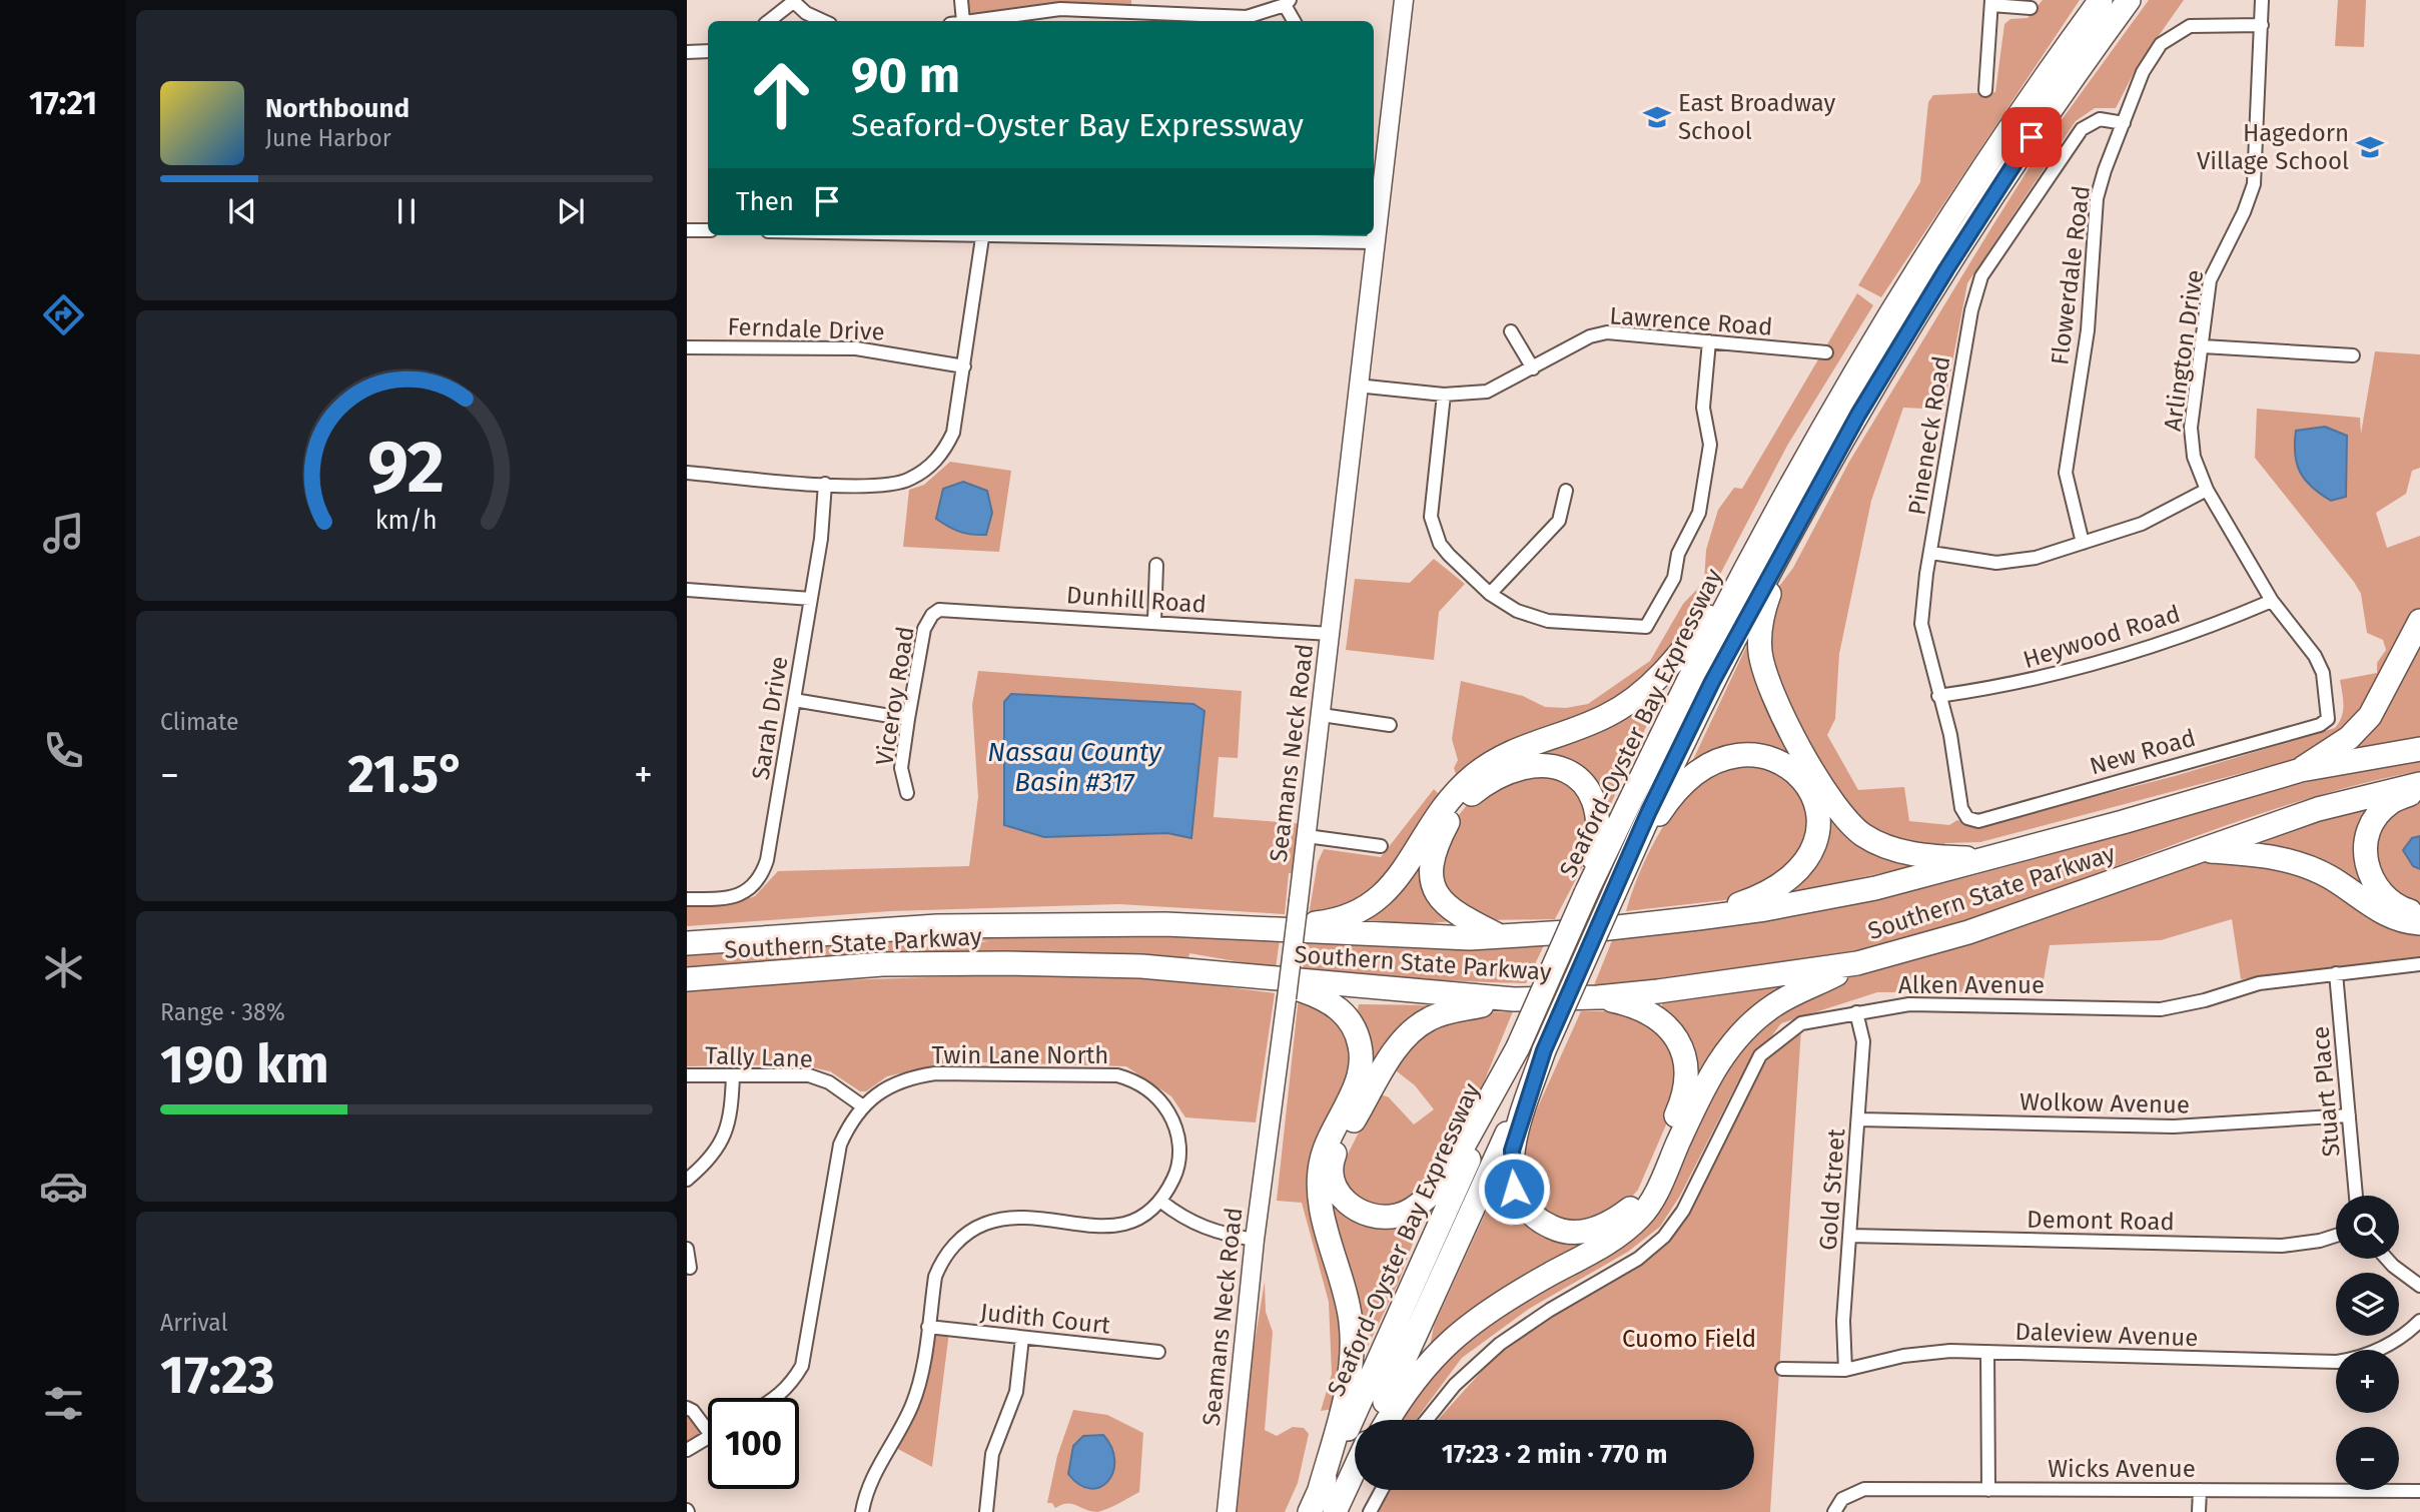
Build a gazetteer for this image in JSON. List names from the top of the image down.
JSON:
{
  "streets": {
    "highway": ["Seaford-Oyster Bay Expressway", "Southern State Parkway"],
    "main road": ["Seamans Neck Road"],
    "street": [
      "Flowerdale Road",
      "Lawrence Road",
      "Ferndale Drive",
      "Arlington Drive",
      "Pineneck Road",
      "Dunhill Road",
      "Heywood Road",
      "Viceroy Road",
      "Sarah Drive",
      "New Road",
      "Alken Avenue",
      "Twin Lane North",
      "Tally Lane",
      "Stuart Place",
      "Wolkow Avenue",
      "Gold Street",
      "Demont Road",
      "Judith Court",
      "Daleview Avenue",
      "Wicks Avenue"
    ]
  },
  "crossings": [
    ["Flowerdale Road", "Arlington Drive"],
    ["Flowerdale Road", "Pineneck Road"],
    ["Lawrence Road", "Seamans Neck Road"],
    ["Arlington Drive", "Heywood Road"],
    ["Arlington Drive", "New Road"],
    ["Pineneck Road", "Heywood Road"],
    ["Pineneck Road", "New Road"],
    ["Dunhill Road", "Viceroy Road"],
    ["Dunhill Road", "Seamans Neck Road"],
    ["Alken Avenue", "Stuart Place"],
    ["Alken Avenue", "Gold Street"],
    ["Twin Lane North", "Tally Lane"],
    ["Stuart Place", "Wolkow Avenue"],
    ["Wolkow Avenue", "Gold Street"],
    ["Gold Street", "Demont Road"],
    ["Gold Street", "Daleview Avenue"]
  ],
  "water": ["Nassau County Basin #317"],
  "parks": ["Cuomo Field"],
  "places": {
    "school or university": ["East Broadway School", "Hagedorn Village School"]
  },
  "page": {
    "tabs": "17:21",
    "turn": ["90 m", "Seaford-Oyster Bay Expressway"],
    "song": ["Northbound", "June Harbor"],
    "then": "Then",
    "tile": [
      "Climate",
      ["Range · 38%", "190 km"],
      ["Arrival", "17:23"]
    ],
    "heat": ["−", "21.5°", "+"],
    "map_buttons": ["+", "−"],
    "limit": "100",
    "trip": "17:23 · 2 min · 770 m",
    "gauge": ["92", "km/h"]
  }
}
